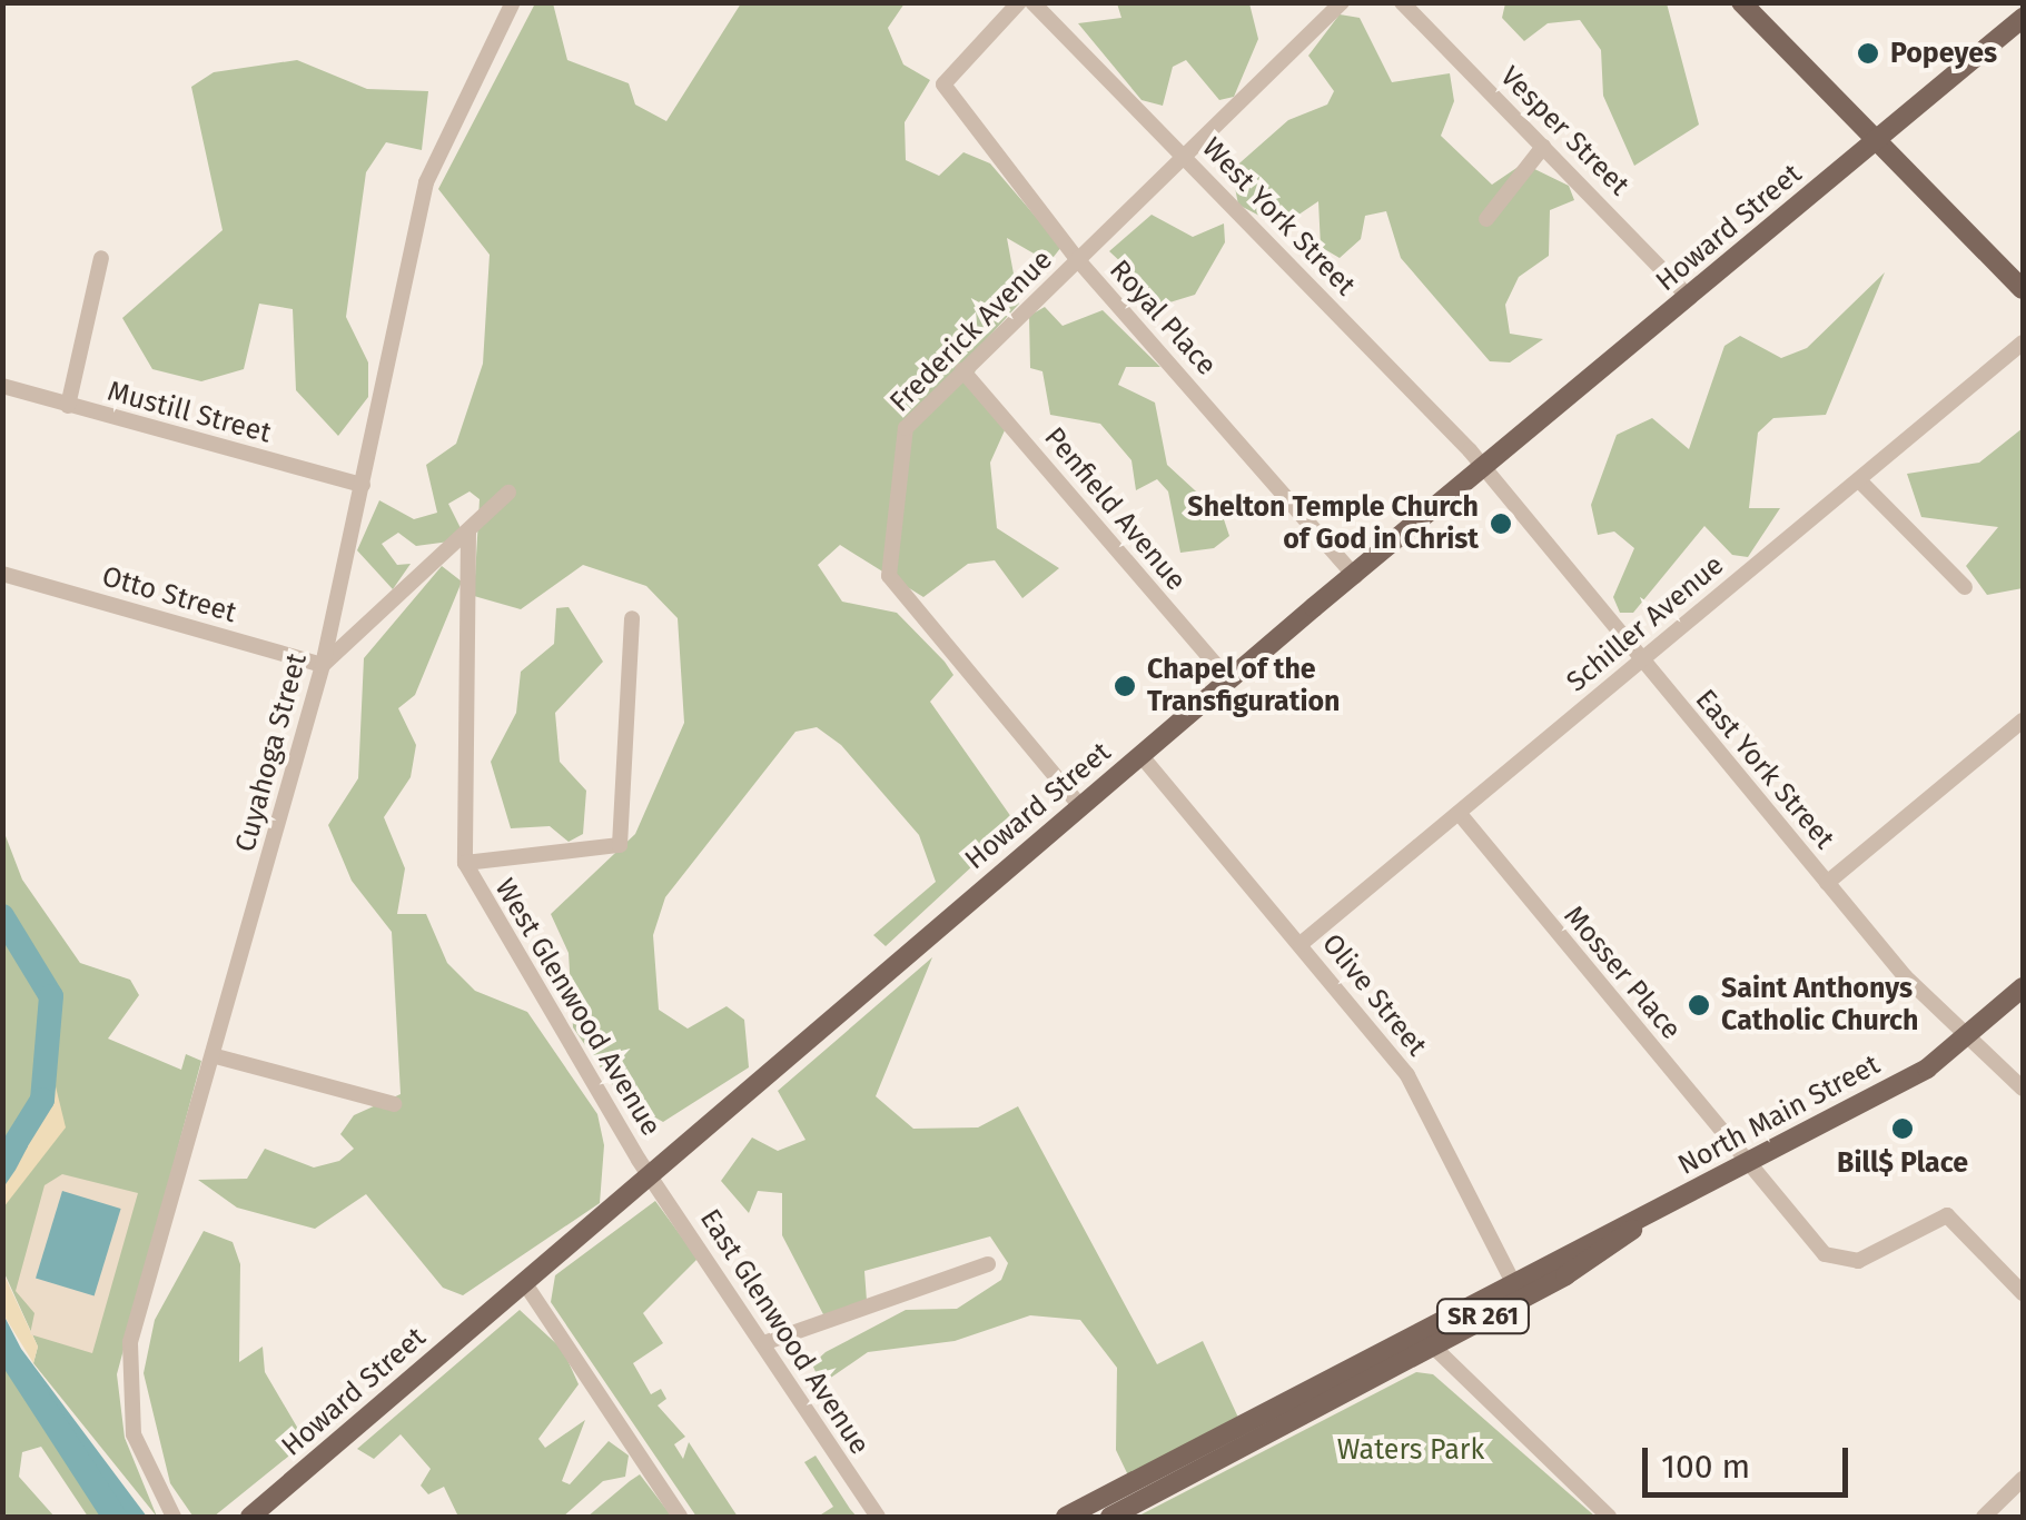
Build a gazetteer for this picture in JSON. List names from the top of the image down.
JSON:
{
  "streets": {
    "main road": ["Howard Street", "North Main Street", "SR 261"],
    "street": [
      "Vesper Street",
      "West York Street",
      "Royal Place",
      "Frederick Avenue",
      "Mustill Street",
      "Penfield Avenue",
      "Otto Street",
      "Schiller Avenue",
      "Cuyahoga Street",
      "East York Street",
      "Mosser Place",
      "Olive Street",
      "West Glenwood Avenue",
      "East Glenwood Avenue"
    ]
  },
  "crossings": [
    ["Vesper Street", "Howard Street"],
    ["West York Street", "Howard Street"],
    ["West York Street", "Frederick Avenue"],
    ["West York Street", "East York Street"],
    ["Howard Street", "Royal Place"],
    ["Howard Street", "Frederick Avenue"],
    ["Howard Street", "Penfield Avenue"],
    ["Howard Street", "East York Street"],
    ["Howard Street", "Olive Street"],
    ["Howard Street", "West Glenwood Avenue"],
    ["Howard Street", "East Glenwood Avenue"],
    ["Royal Place", "Frederick Avenue"],
    ["Frederick Avenue", "Penfield Avenue"],
    ["Mustill Street", "Cuyahoga Street"],
    ["Otto Street", "Cuyahoga Street"],
    ["Schiller Avenue", "East York Street"],
    ["Schiller Avenue", "Mosser Place"],
    ["Schiller Avenue", "Olive Street"],
    ["East York Street", "North Main Street"],
    ["Mosser Place", "North Main Street"],
    ["Olive Street", "North Main Street"],
    ["West Glenwood Avenue", "East Glenwood Avenue"],
    ["North Main Street", "SR 261"]
  ],
  "parks": ["Waters Park"],
  "places": [
    "Popeyes",
    "Shelton Temple Church of God in Christ",
    "Chapel of the Transfiguration",
    "Saint Anthonys Catholic Church",
    "Bill$ Place"
  ],
  "scale_bar": "100 m"
}
